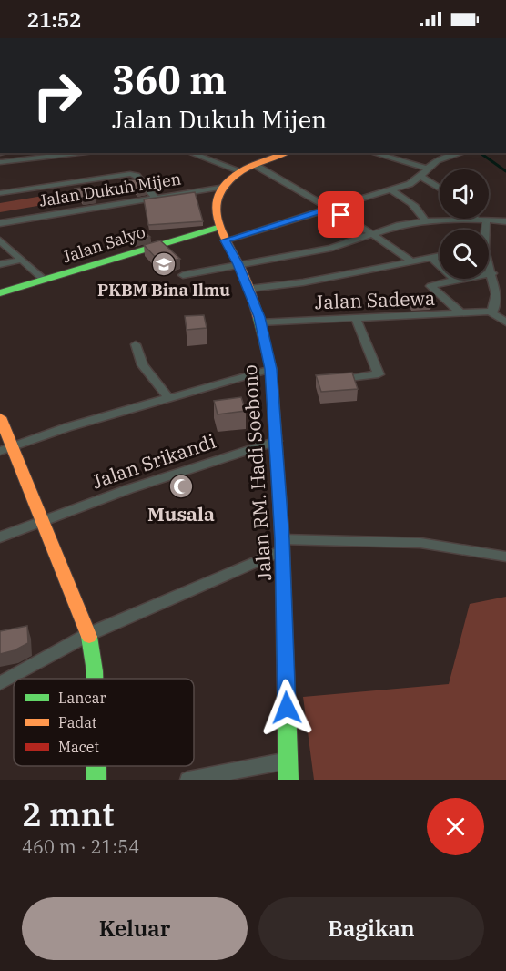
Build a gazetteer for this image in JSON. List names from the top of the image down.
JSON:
{
  "streets": {
    "main road": ["Jalan Salyo", "Jalan RM. Hadi Soebono"],
    "street": ["Jalan Dukuh Mijen", "Jalan Sadewa", "Jalan Srikandi"]
  },
  "crossings": [
    ["Jalan Salyo", "Jalan RM. Hadi Soebono"],
    ["Jalan Sadewa", "Jalan RM. Hadi Soebono"],
    ["Jalan Srikandi", "Jalan RM. Hadi Soebono"]
  ],
  "places": {
    "school or university": ["PKBM Bina Ilmu"],
    "mosque": ["Musala"]
  },
  "legend": ["Lancar", "Padat", "Macet"],
  "page": {
    "status": "21:52",
    "turn": ["360 m", "Jalan Dukuh Mijen"],
    "heading": ["2 mnt", "460 m · 21:54"],
    "buttons": ["Keluar", "Bagikan"]
  }
}
